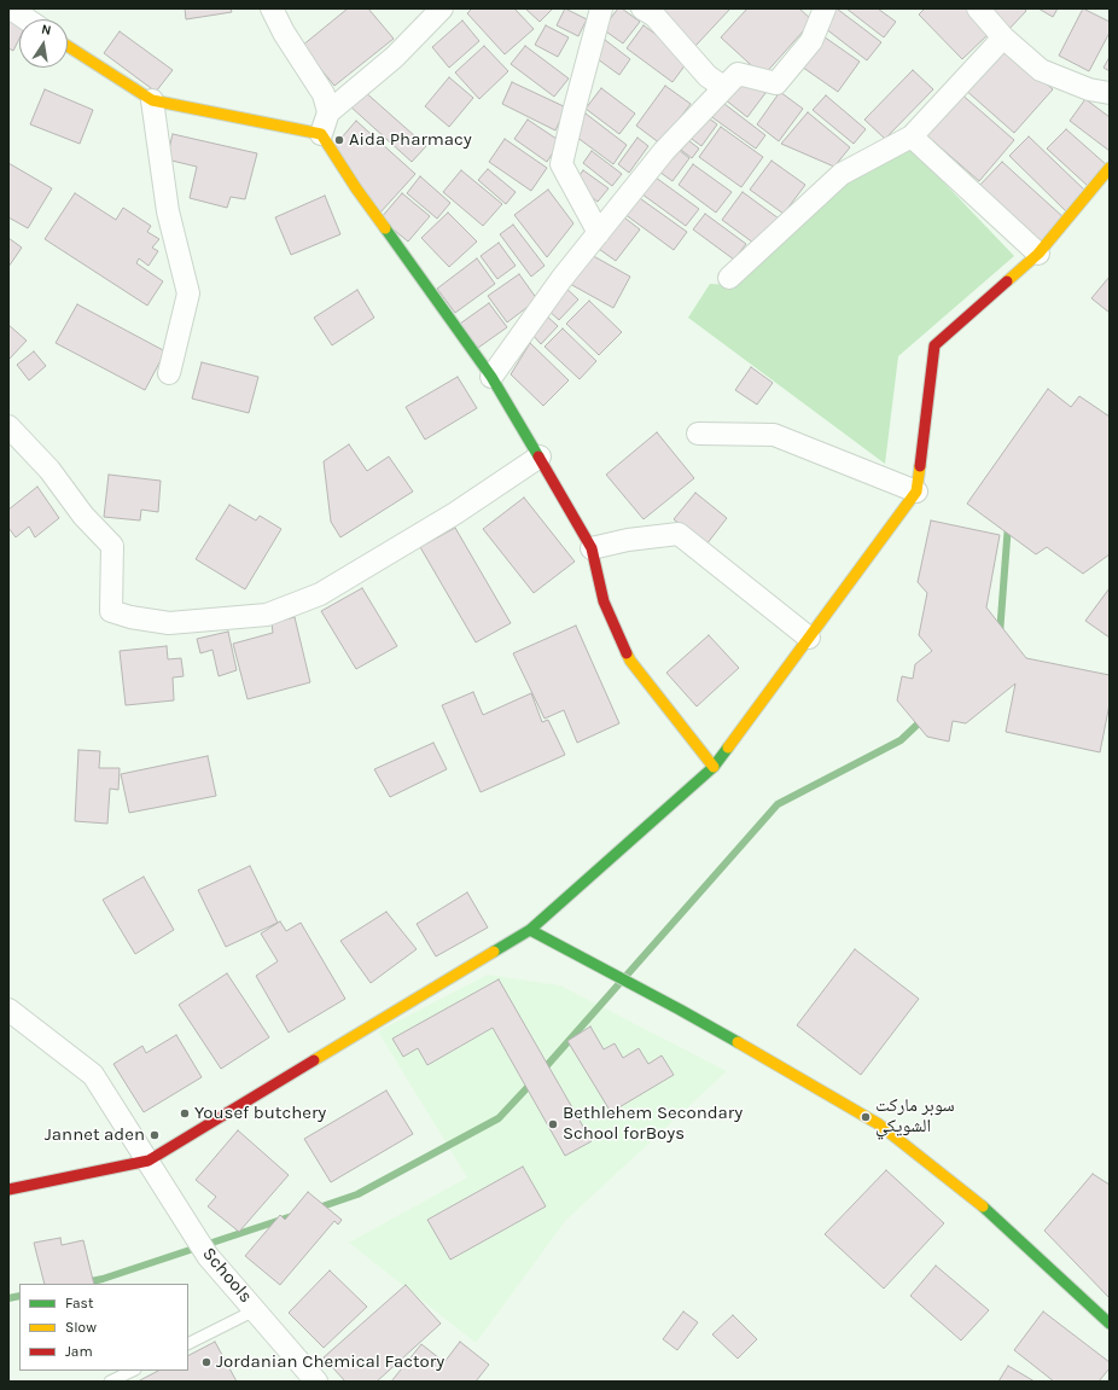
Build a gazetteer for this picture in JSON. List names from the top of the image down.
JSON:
{
  "streets": {
    "street": ["Schools"]
  },
  "places": [
    "Aida Pharmacy",
    "Yousef butchery",
    "سوبر ماركت الشويكي",
    "Bethlehem Secondary School forBoys",
    "Jannet aden",
    "Jordanian Chemical Factory"
  ],
  "legend": ["Fast", "Slow", "Jam"],
  "north": "top"
}
